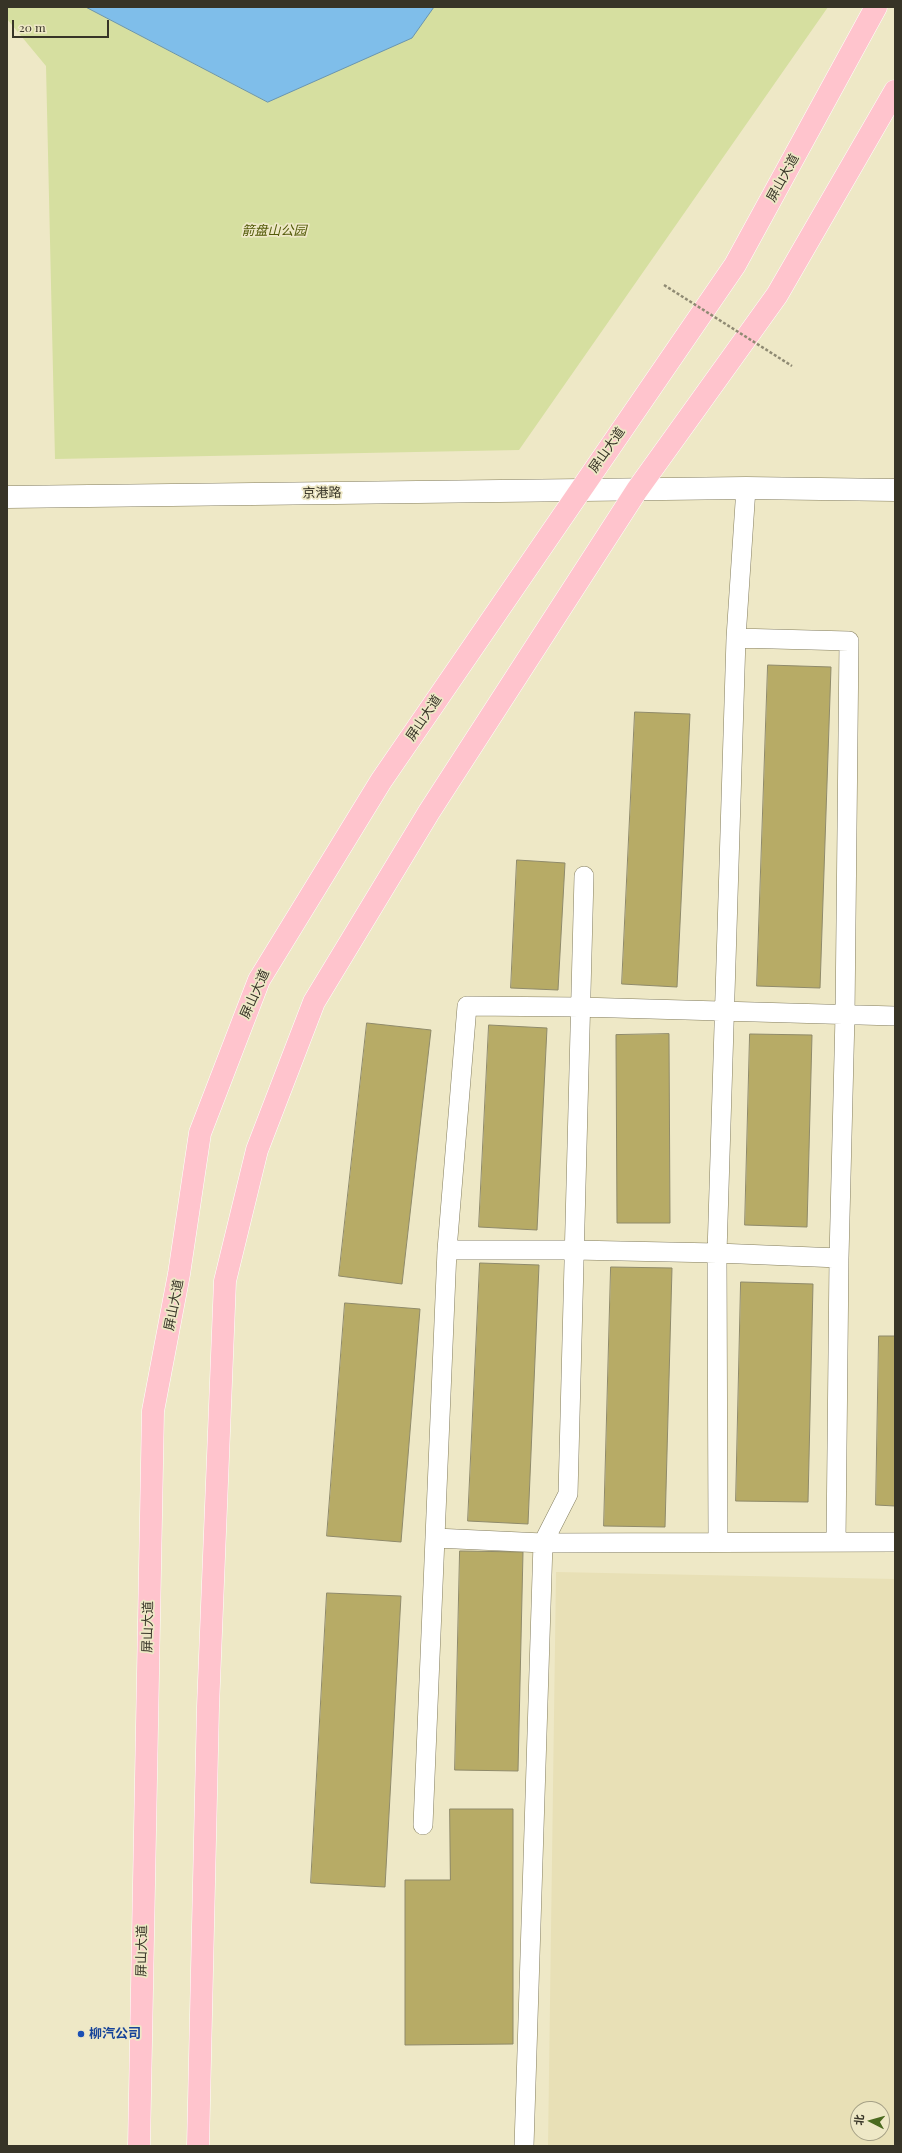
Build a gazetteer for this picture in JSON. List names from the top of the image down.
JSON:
{
  "streets": {
    "main road": ["屏山大道"],
    "street": ["京港路"]
  },
  "crossings": [
    ["屏山大道", "京港路"]
  ],
  "parks": ["箭盘山公园"],
  "places": ["柳汽公司"],
  "scale_bar": "20 m",
  "north": "left"
}
